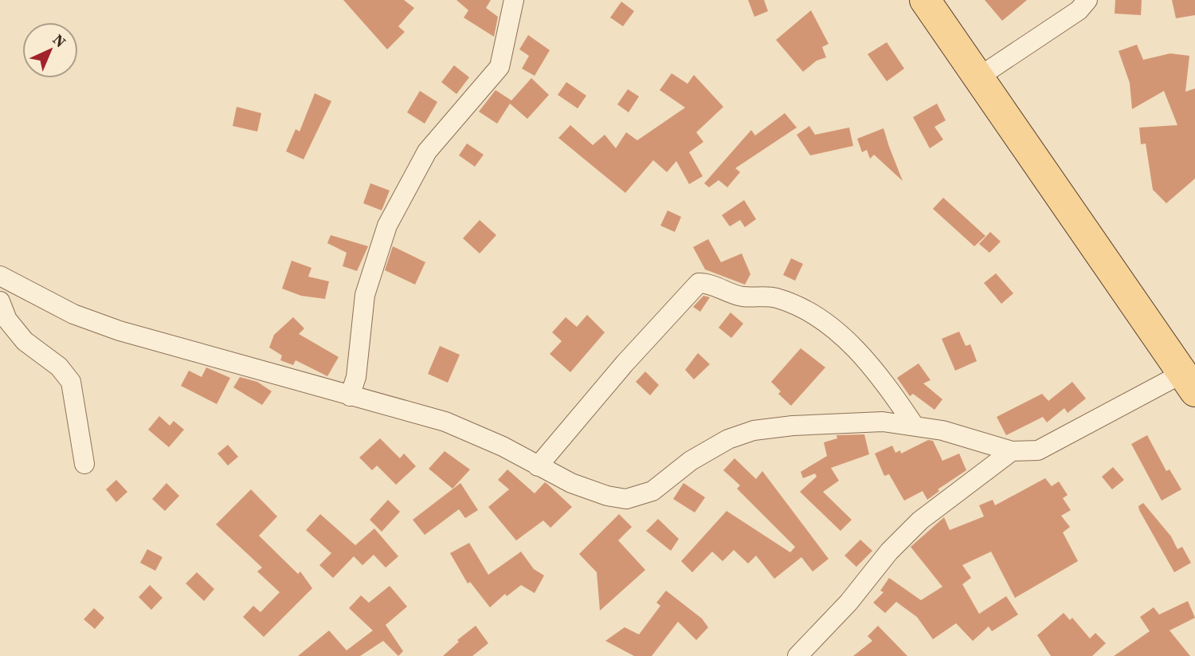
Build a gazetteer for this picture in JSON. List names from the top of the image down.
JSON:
{
  "north": "top right"
}
